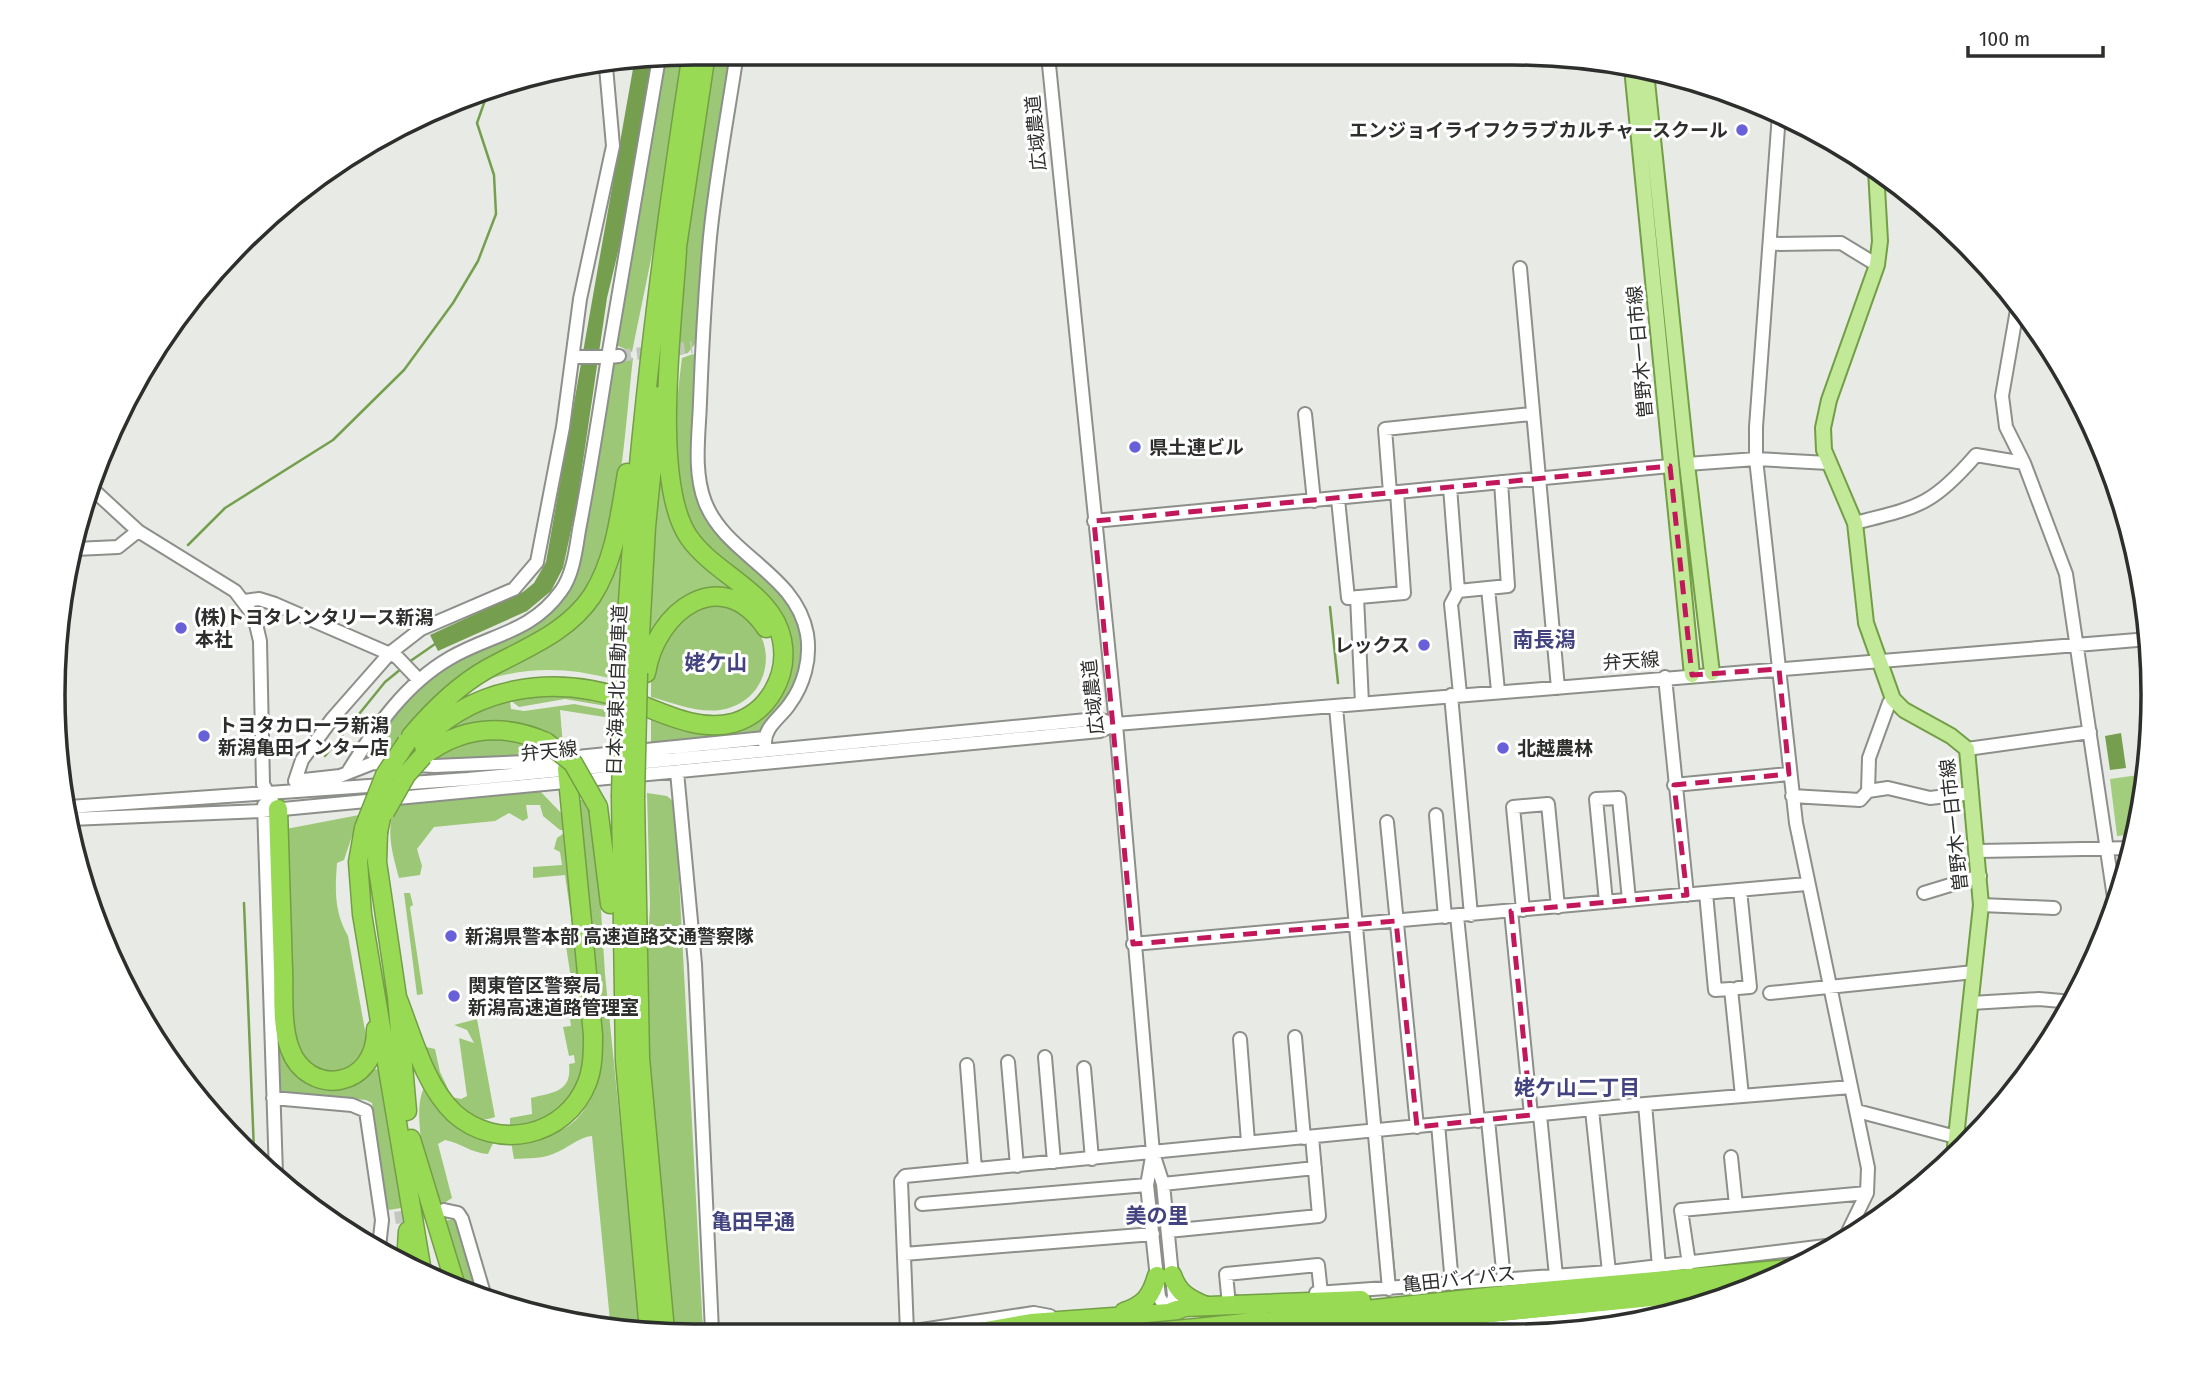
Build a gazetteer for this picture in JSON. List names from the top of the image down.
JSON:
{
  "streets": {
    "highway": ["日本海東北自動車道", "亀田バイパス"],
    "main road": ["曽野木一日市線"],
    "street": ["広域農道", "弁天線"]
  },
  "crossings": [
    ["広域農道", "弁天線"],
    ["曽野木一日市線", "弁天線"]
  ],
  "districts": [
    "南長潟",
    "姥ケ山",
    "姥ケ山二丁目",
    "美の里",
    "亀田早通"
  ],
  "places": [
    "エンジョイライフクラブカルチャースクール",
    "県土連ビル",
    "(株)トヨタレンタリース新潟 本社",
    "レックス",
    "トヨタカローラ新潟 新潟亀田インター店",
    "北越農林",
    "新潟県警本部 高速道路交通警察隊",
    "関東管区警察局 新潟高速道路管理室"
  ],
  "scale_bar": "100 m"
}
